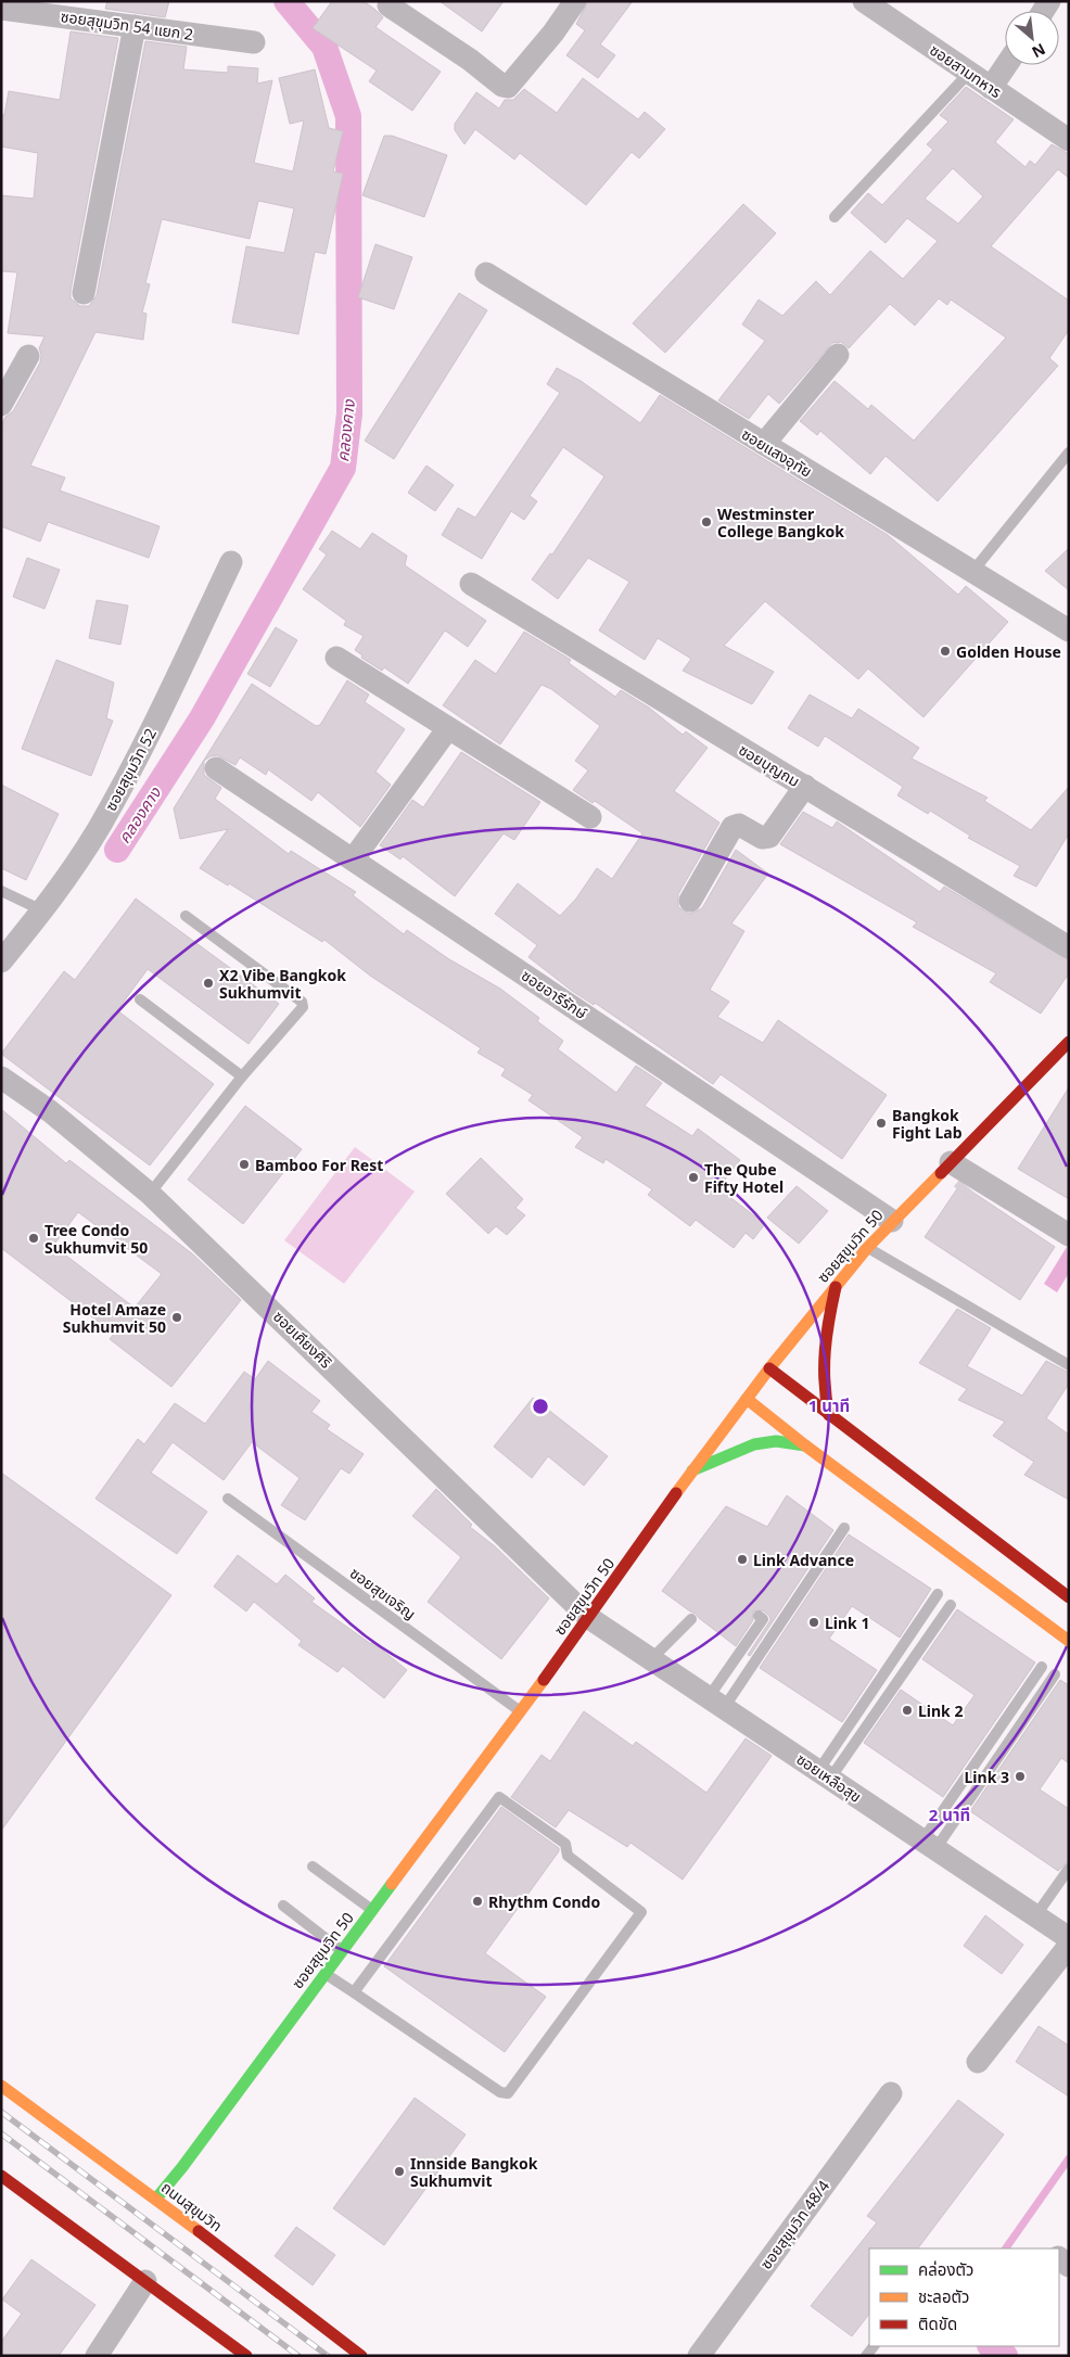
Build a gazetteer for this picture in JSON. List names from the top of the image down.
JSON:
{
  "streets": {
    "main road": ["ซอยสุขุมวิท 50", "ถนนสุขุมวิท"],
    "street": [
      "ซอยสุขุมวิท 54 แยก 2",
      "ซอยสามทหาร",
      "ซอยแสงอุทัย",
      "ซอยบุญถม",
      "ซอยสุขุมวิท 52",
      "ซอยอารีรักษ์",
      "ซอยเคียงศิริ",
      "ซอยเหลือสุข",
      "ซอยสุขุมวิท 48/4"
    ],
    "lane": ["ซอยสุขเจริญ"]
  },
  "crossings": [
    ["ซอยอารีรักษ์", "ซอยสุขุมวิท 50"],
    ["ซอยสุขุมวิท 50", "ซอยเคียงศิริ"],
    ["ซอยสุขุมวิท 50", "ซอยสุขเจริญ"],
    ["ซอยสุขุมวิท 50", "ซอยเหลือสุข"],
    ["ซอยสุขุมวิท 50", "ถนนสุขุมวิท"],
    ["ซอยเคียงศิริ", "ซอยเหลือสุข"]
  ],
  "water": ["คลองคาง"],
  "places": [
    "Westminster College Bangkok",
    "Golden House",
    "X2 Vibe Bangkok Sukhumvit",
    "Bangkok Fight Lab",
    "Bamboo For Rest",
    "The Qube Fifty Hotel",
    "Tree Condo Sukhumvit 50",
    "Hotel Amaze Sukhumvit 50",
    "Link Advance",
    "Link 1",
    "Link 2",
    "Link 3",
    "Rhythm Condo",
    "Innside Bangkok Sukhumvit"
  ],
  "legend": ["คล่องตัว", "ชะลอตัว", "ติดขัด"],
  "north": "bottom right",
  "rings": ["1 นาที", "2 นาที"]
}
